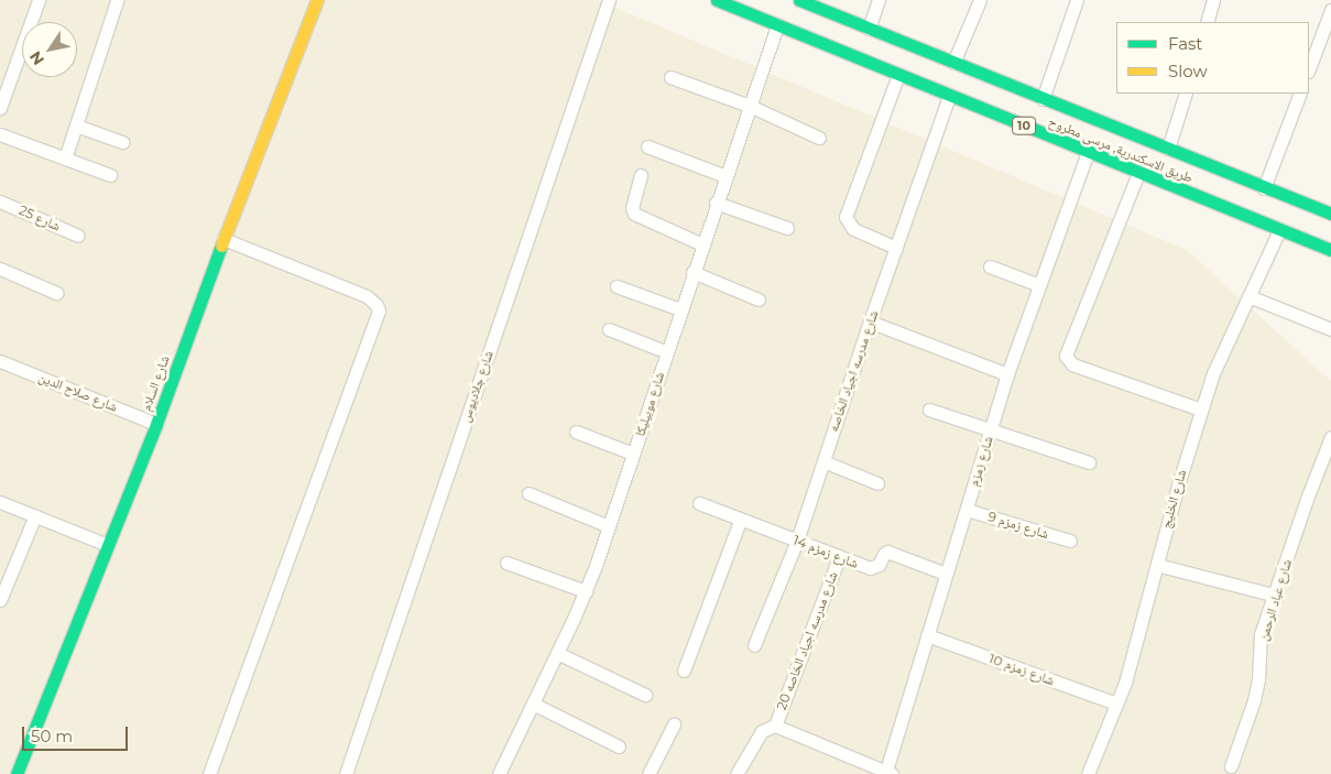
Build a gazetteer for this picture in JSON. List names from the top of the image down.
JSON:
{
  "streets": {
    "main road": ["10", "طريق الاسكندرية, مرسى مطروح", "شارع السلام"],
    "street": [
      "شارع 25",
      "شارع مدرسه اجياد الخاصه",
      "شارع جلاديوس",
      "شارع صلاح الدين",
      "شارع موبيليكا",
      "شارع زمزم",
      "شارع الخليج",
      "شارع زمزم 9",
      "شارع زمزم 14",
      "شارع عباد الرحمن",
      "شارع مدرسه اجياد الخاصه 20",
      "شارع زمزم 10"
    ]
  },
  "crossings": [
    ["طريق الاسكندرية, مرسى مطروح", "شارع مدرسه اجياد الخاصه"],
    ["طريق الاسكندرية, مرسى مطروح", "شارع موبيليكا"],
    ["طريق الاسكندرية, مرسى مطروح", "شارع زمزم"],
    ["طريق الاسكندرية, مرسى مطروح", "شارع الخليج"],
    ["شارع مدرسه اجياد الخاصه", "شارع زمزم 14"],
    ["شارع السلام", "شارع صلاح الدين"],
    ["شارع زمزم", "شارع زمزم 9"],
    ["شارع زمزم", "شارع زمزم 14"],
    ["شارع زمزم", "شارع زمزم 10"],
    ["شارع الخليج", "شارع زمزم 10"],
    ["شارع زمزم 14", "شارع مدرسه اجياد الخاصه 20"]
  ],
  "legend": ["Fast", "Slow"],
  "scale_bar": "50 m",
  "north": "bottom left"
}
